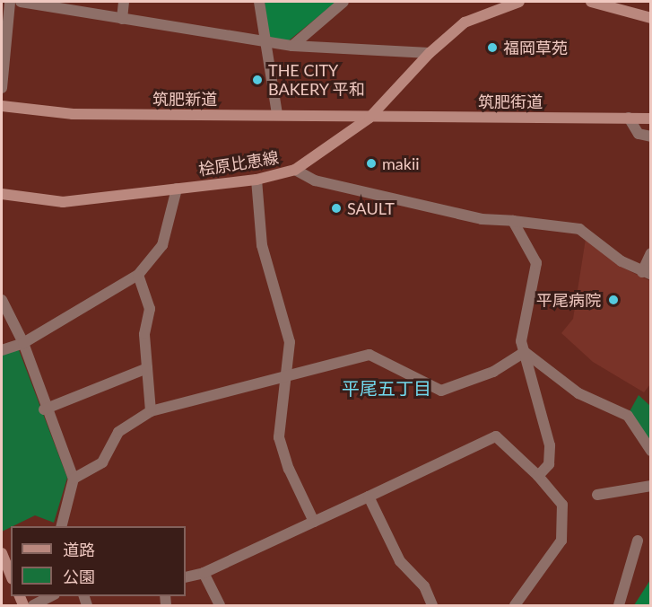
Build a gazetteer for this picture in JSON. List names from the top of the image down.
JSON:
{
  "streets": {
    "street": ["筑肥新道", "筑肥街道", "桧原比恵線"]
  },
  "crossings": [
    ["筑肥新道", "筑肥街道"],
    ["筑肥新道", "桧原比恵線"],
    ["筑肥街道", "桧原比恵線"]
  ],
  "districts": ["平尾五丁目"],
  "places": [
    "福岡草苑",
    "THE CITY BAKERY 平和",
    "makii",
    "SAULT",
    "平尾病院"
  ],
  "legend": ["道路", "公園"]
}
